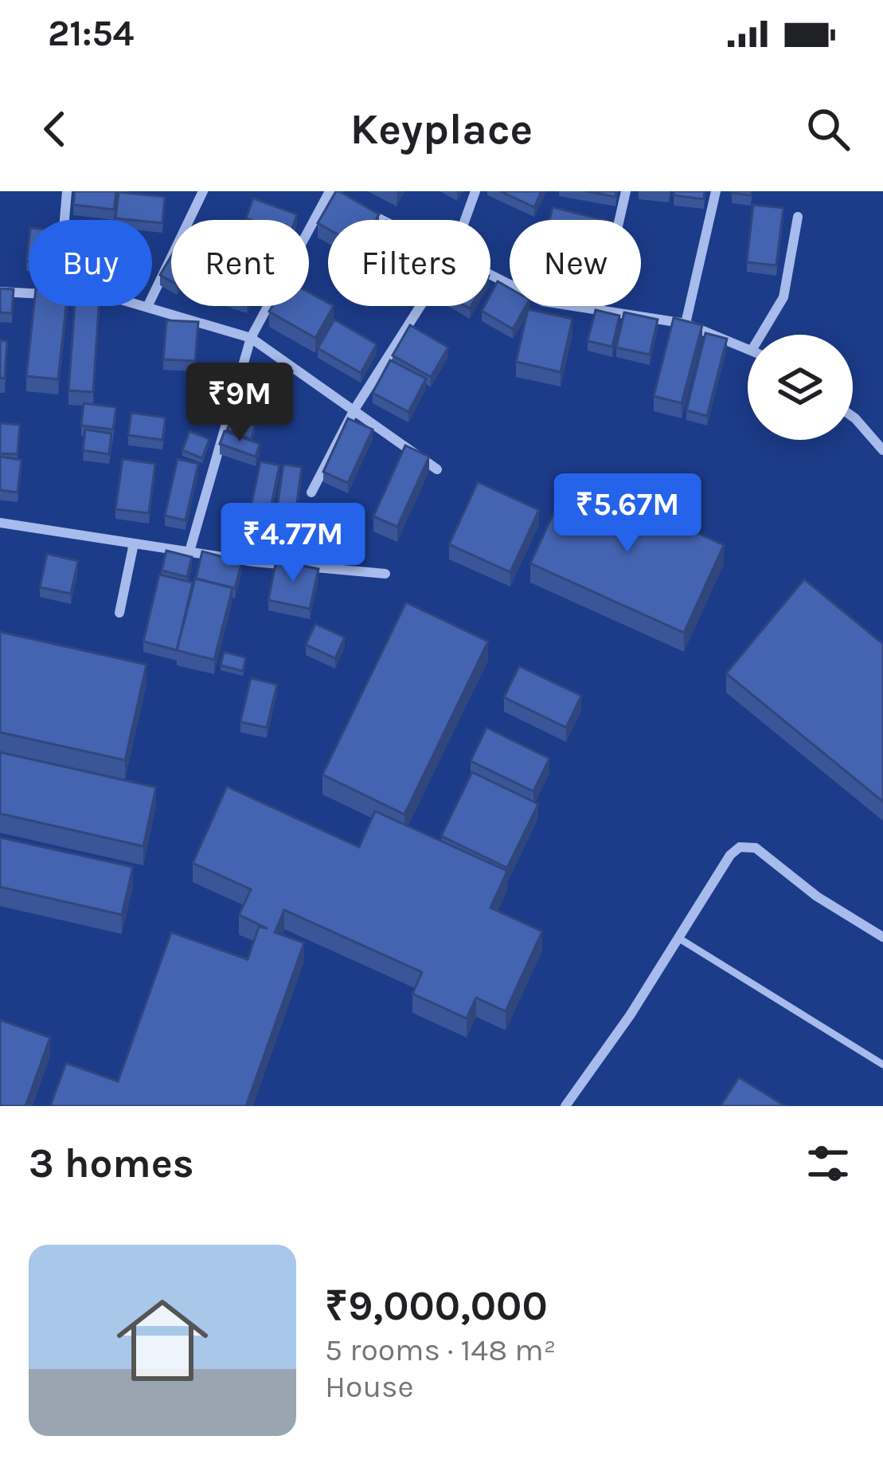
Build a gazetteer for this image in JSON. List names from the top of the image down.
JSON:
{
  "page": {
    "status": "21:54",
    "header": "Keyplace",
    "chip": [
      "Buy",
      "Rent",
      "Filters",
      "New"
    ],
    "price": ["₹9M", "₹5.67M", "₹4.77M"],
    "heading": "3 homes",
    "list": [
      {
        "name": "₹9,000,000",
        "note": "5 rooms · 148 m² · House"
      }
    ]
  }
}
